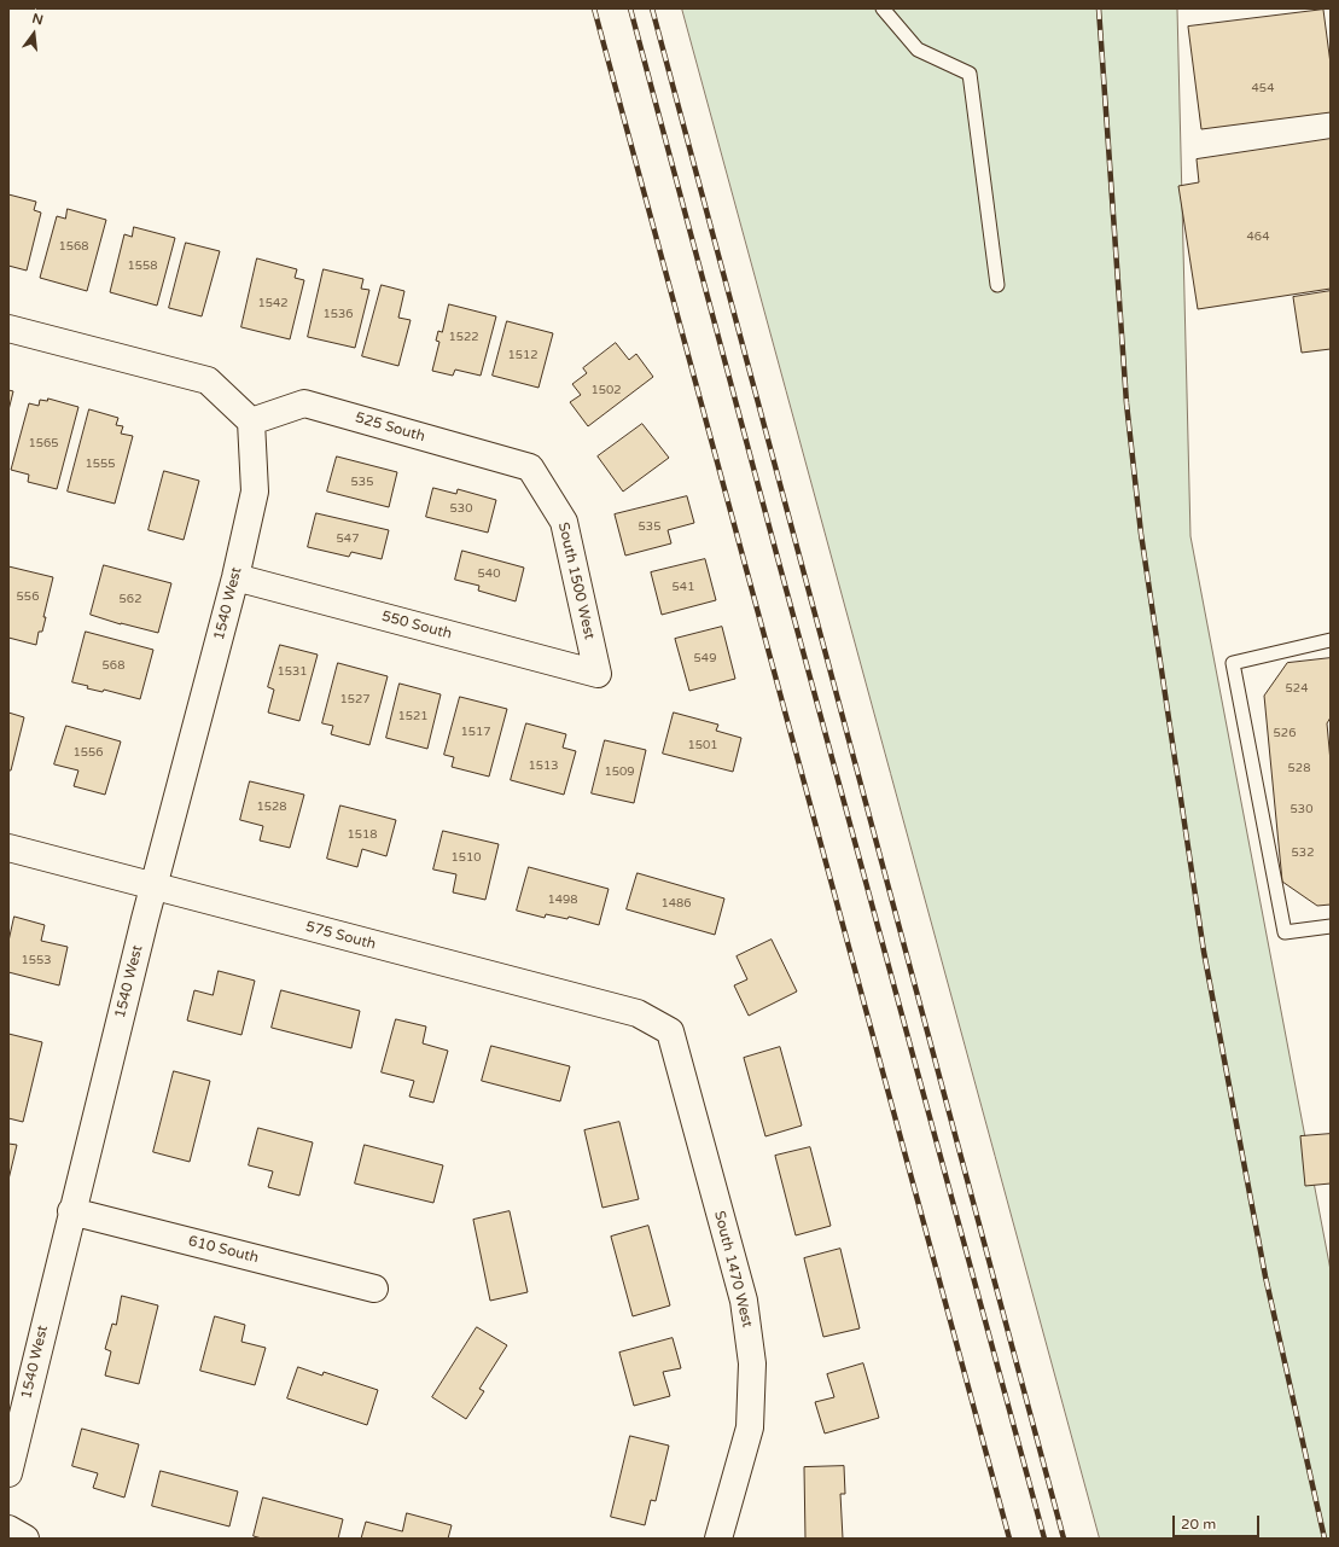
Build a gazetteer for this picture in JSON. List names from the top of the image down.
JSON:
{
  "streets": {
    "street": [
      "525 South",
      "South 1500 West",
      "1540 West",
      "550 South",
      "575 South",
      "610 South",
      "South 1470 West"
    ]
  },
  "crossings": [
    ["525 South", "South 1500 West"],
    ["525 South", "1540 West"],
    ["South 1500 West", "550 South"],
    ["1540 West", "550 South"],
    ["1540 West", "575 South"],
    ["1540 West", "610 South"],
    ["575 South", "South 1470 West"]
  ],
  "house_numbers": [
    "454",
    "464",
    "1568",
    "1558",
    "1542",
    "1536",
    "1522",
    "1512",
    "1502",
    "1565",
    "1555",
    "535",
    "530",
    "535",
    "547",
    "540",
    "541",
    "556",
    "562",
    "549",
    "568",
    "1531",
    "524",
    "1527",
    "1521",
    "1517",
    "526",
    "1501",
    "1556",
    "1513",
    "528",
    "1509",
    "1528",
    "530",
    "1518",
    "532",
    "1510",
    "1498",
    "1486",
    "1553"
  ],
  "scale_bar": "20 m",
  "north": "top"
}
